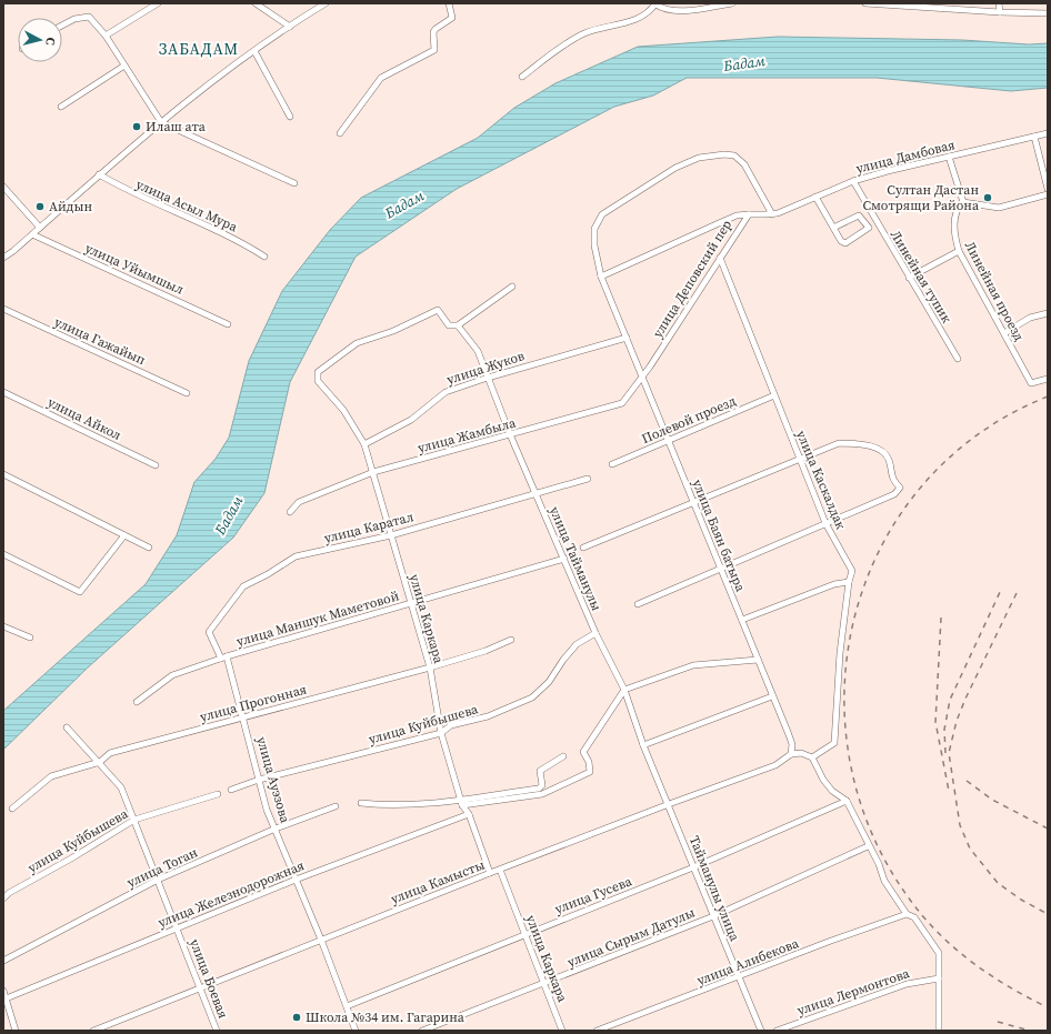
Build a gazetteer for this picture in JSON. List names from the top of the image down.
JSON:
{
  "streets": {
    "street": [
      "улица Дамбовая",
      "улица Асыл Мура",
      "улица Уйымшыл",
      "Линейная тупик",
      "улица Деповский пер",
      "Линейная проезд",
      "улица Гажайып",
      "улица Жуков",
      "улица Айкол",
      "Полевой проезд",
      "улица Жамбыла",
      "улица Каскалдак",
      "улица Каратал",
      "улица Баян батыра",
      "улица Тайманулы",
      "улица Маншук Маметовой",
      "улица Каркара",
      "улица Прогонная",
      "улица Куйбышева",
      "улица Ауэзова",
      "улица Тоган",
      "улица Камысты",
      "Тайманулы улица",
      "улица Железнодорожная",
      "улица Гусева",
      "улица Сырым Датулы",
      "улица Алибекова",
      "улица Боевая",
      "улица Лермонтова"
    ]
  },
  "crossings": [
    ["улица Дамбовая", "Линейная тупик"],
    ["улица Дамбовая", "улица Деповский пер"],
    ["улица Дамбовая", "улица Баян батыра"],
    ["улица Деповский пер", "улица Жамбыла"],
    ["улица Деповский пер", "улица Каскалдак"],
    ["улица Деповский пер", "улица Баян батыра"],
    ["улица Жуков", "улица Баян батыра"],
    ["улица Жуков", "улица Тайманулы"],
    ["улица Жуков", "улица Каркара"],
    ["Полевой проезд", "улица Каскалдак"],
    ["Полевой проезд", "улица Баян батыра"],
    ["улица Жамбыла", "улица Баян батыра"],
    ["улица Жамбыла", "улица Тайманулы"],
    ["улица Жамбыла", "улица Каркара"],
    ["улица Каратал", "улица Тайманулы"],
    ["улица Каратал", "улица Маншук Маметовой"],
    ["улица Каратал", "улица Каркара"],
    ["улица Каратал", "улица Ауэзова"],
    ["улица Баян батыра", "улица Камысты"],
    ["улица Тайманулы", "улица Маншук Маметовой"],
    ["улица Тайманулы", "улица Каркара"],
    ["улица Тайманулы", "улица Куйбышева"],
    ["улица Тайманулы", "улица Камысты"],
    ["улица Тайманулы", "Тайманулы улица"],
    ["улица Маншук Маметовой", "улица Каркара"],
    ["улица Маншук Маметовой", "улица Ауэзова"],
    ["улица Каркара", "улица Прогонная"],
    ["улица Каркара", "улица Куйбышева"],
    ["улица Каркара", "улица Камысты"],
    ["улица Каркара", "улица Железнодорожная"],
    ["улица Каркара", "улица Гусева"],
    ["улица Каркара", "улица Сырым Датулы"],
    ["улица Прогонная", "улица Ауэзова"],
    ["улица Прогонная", "улица Боевая"],
    ["улица Куйбышева", "улица Ауэзова"],
    ["улица Куйбышева", "улица Боевая"],
    ["улица Ауэзова", "улица Тоган"],
    ["улица Ауэзова", "улица Камысты"],
    ["улица Ауэзова", "улица Железнодорожная"],
    ["улица Ауэзова", "улица Гусева"],
    ["улица Тоган", "улица Боевая"],
    ["улица Камысты", "Тайманулы улица"],
    ["улица Камысты", "улица Боевая"],
    ["Тайманулы улица", "улица Гусева"],
    ["Тайманулы улица", "улица Сырым Датулы"],
    ["Тайманулы улица", "улица Алибекова"],
    ["улица Железнодорожная", "улица Боевая"]
  ],
  "districts": ["ЗАБАДАМ"],
  "water": ["Бадам"],
  "places": [
    "Илаш ата",
    "Султан Дастан Смотрящи Района",
    "Айдын",
    "Школа №34 им. Гагарина"
  ],
  "north": "right"
}
